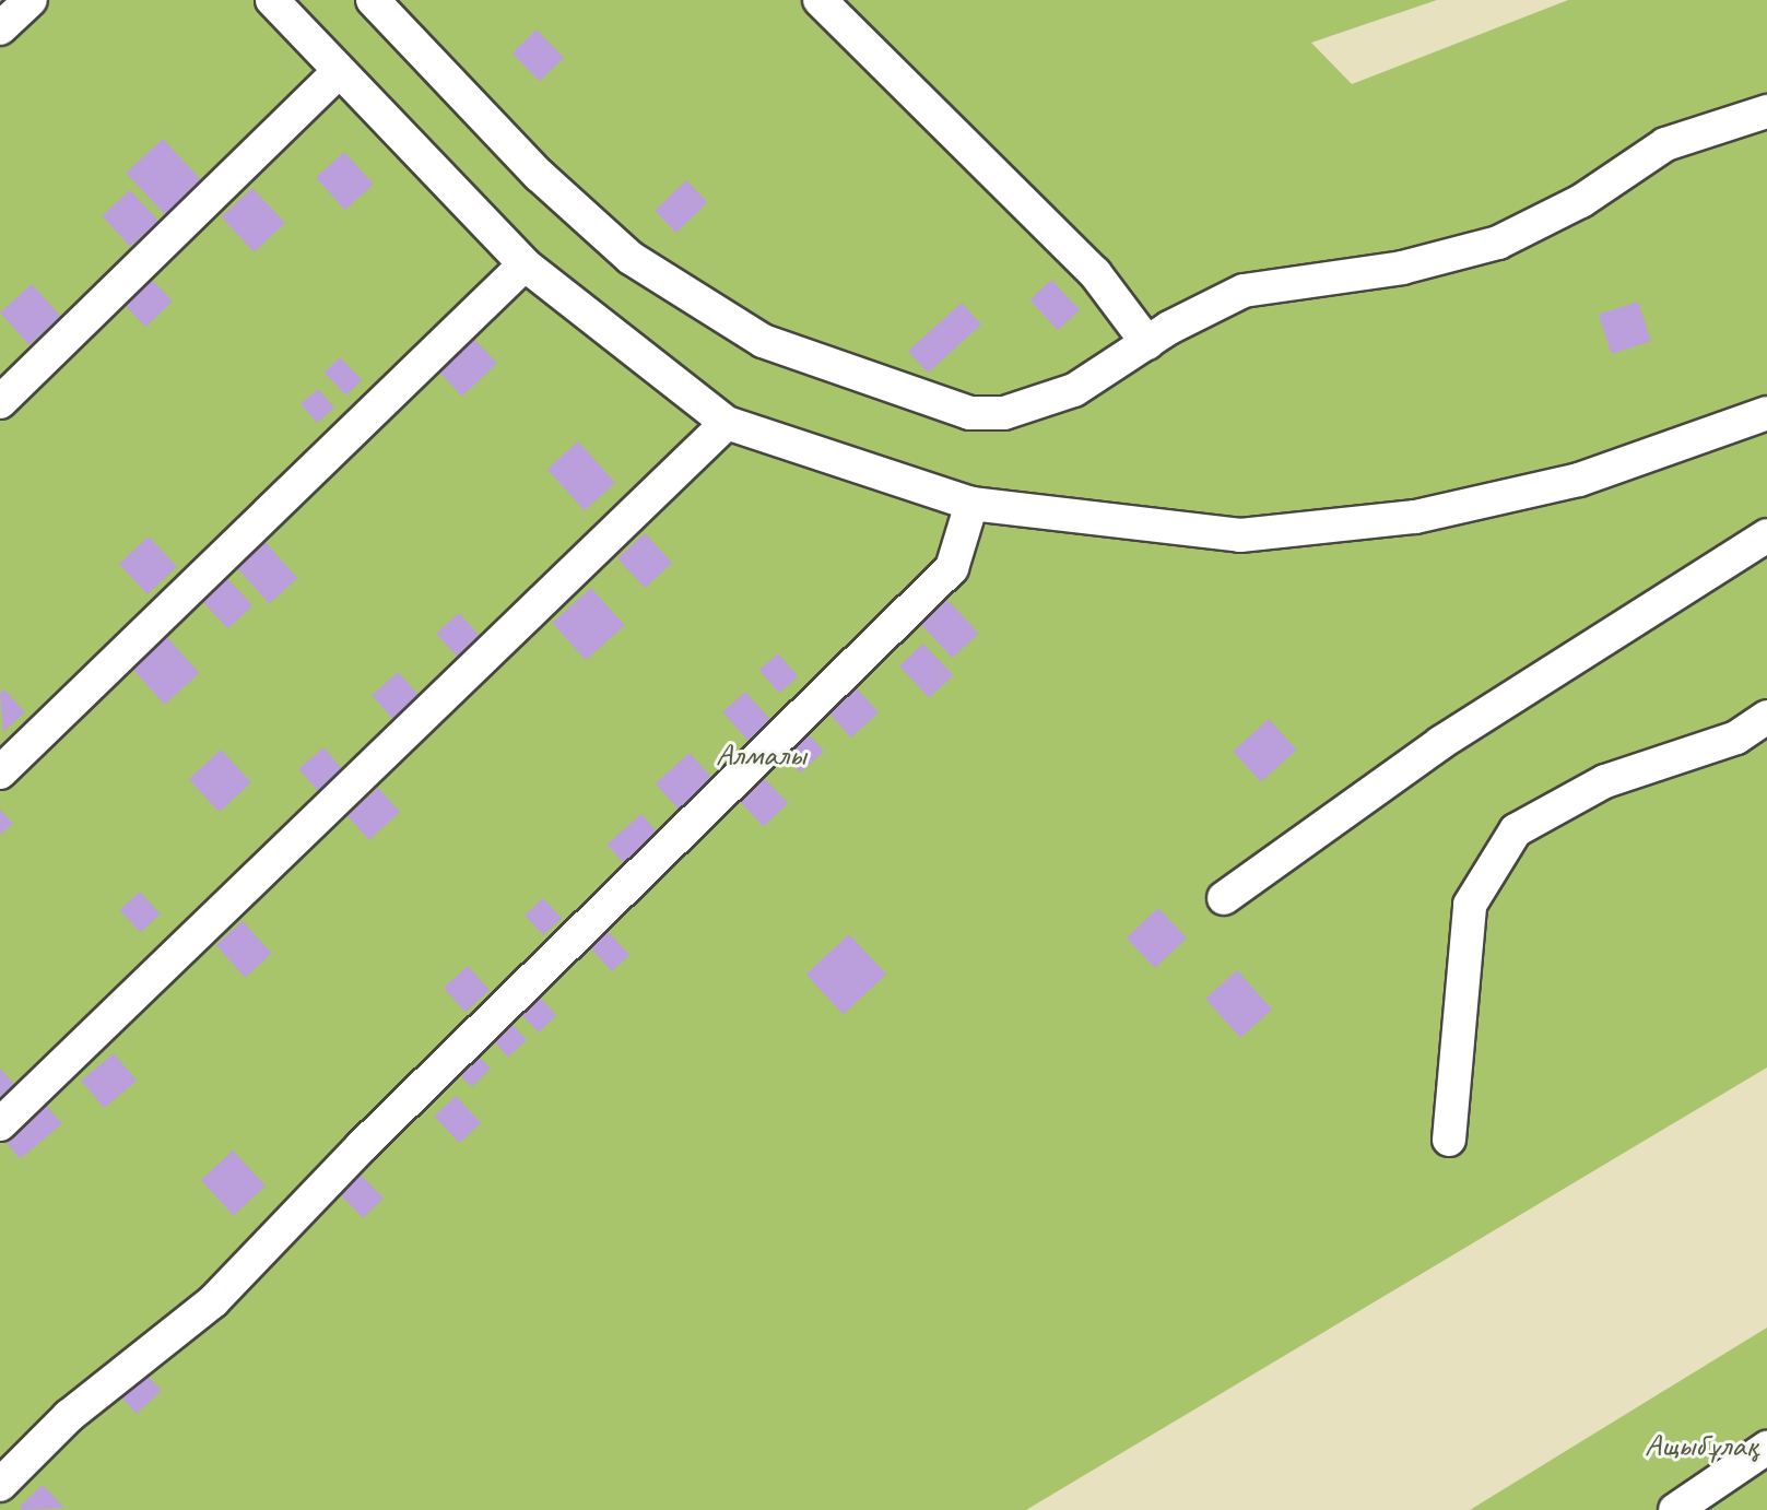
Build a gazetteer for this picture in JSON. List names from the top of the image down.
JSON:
{
  "parks": ["Алмалы", "Ащыбұлақ"]
}
